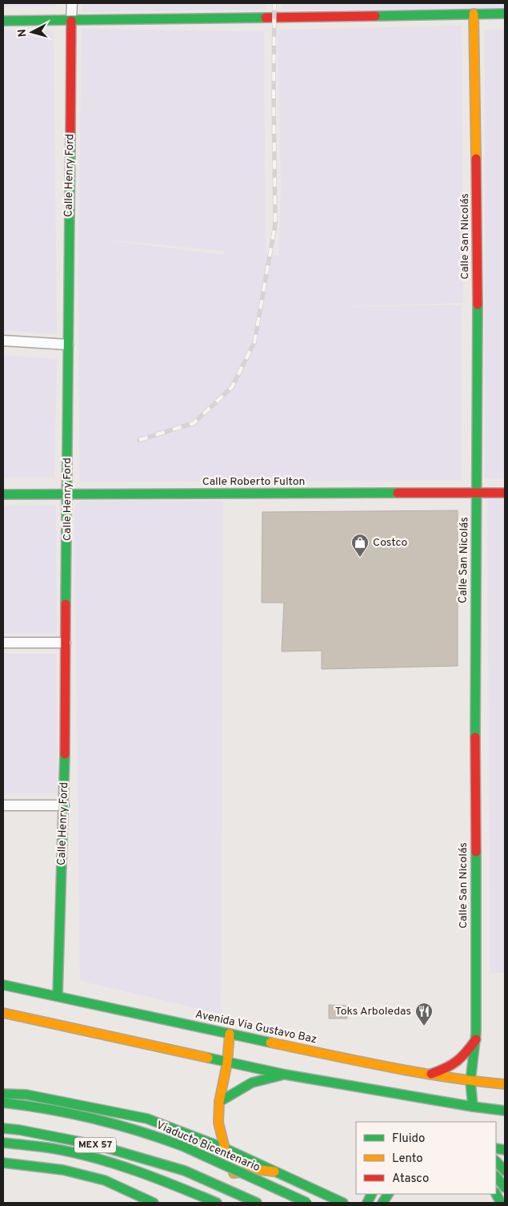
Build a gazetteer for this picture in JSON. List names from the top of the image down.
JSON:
{
  "streets": {
    "main road": [
      "Calle Henry Ford",
      "Calle San Nicolás",
      "Calle Roberto Fulton",
      "Avenida Via Gustavo Baz",
      "MEX 57",
      "Viaducto Bicentenario"
    ]
  },
  "crossings": [
    ["Calle Henry Ford", "Calle Roberto Fulton"],
    ["Calle Henry Ford", "Avenida Via Gustavo Baz"],
    ["Calle San Nicolás", "Calle Roberto Fulton"],
    ["Calle San Nicolás", "Avenida Via Gustavo Baz"]
  ],
  "places": {
    "shop": ["Costco"],
    "restaurant": ["Toks Arboledas"]
  },
  "legend": ["Fluido", "Lento", "Atasco"],
  "north": "left"
}
